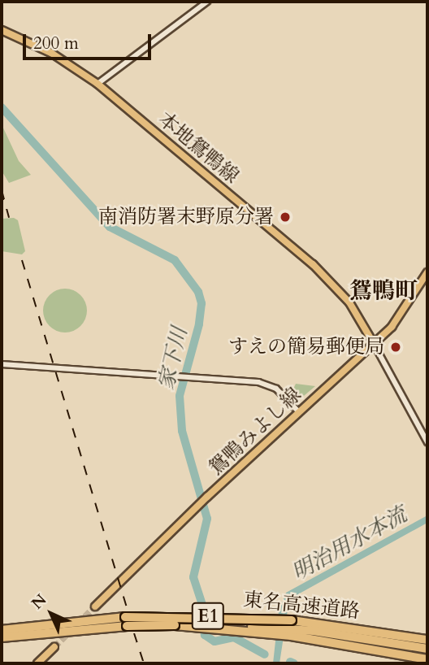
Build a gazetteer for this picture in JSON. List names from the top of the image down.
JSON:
{
  "streets": {
    "highway": ["東名高速道路", "E1"],
    "main road": ["本地鴛鴨線", "鴛鴨みよし線"]
  },
  "crossings": [
    ["本地鴛鴨線", "鴛鴨みよし線"]
  ],
  "districts": ["鴛鴨町"],
  "water": ["家下川", "明治用水本流"],
  "places": ["南消防署末野原分署", "すえの簡易郵便局"],
  "scale_bar": "200 m",
  "north": "top left"
}
